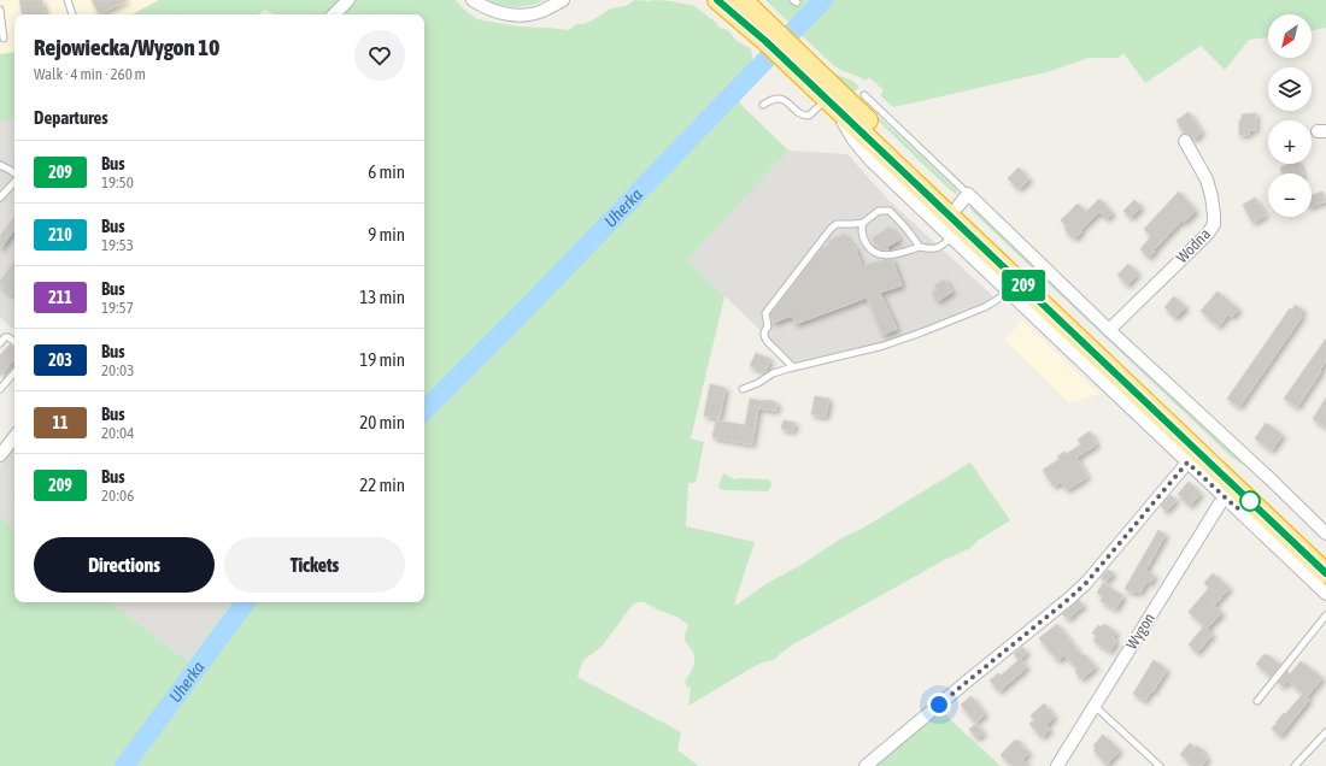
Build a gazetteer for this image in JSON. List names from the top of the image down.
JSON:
{
  "streets": {
    "street": ["Wodna", "Wygon"]
  },
  "water": ["Uherka"],
  "lines": ["bus line 209"],
  "north": "bottom left",
  "page": {
    "on_map": "209",
    "map_buttons": ["+", "−"],
    "heading": [
      ["Rejowiecka/Wygon 10", "Walk · 4 min · 260 m"],
      "Departures"
    ],
    "list": [
      {
        "mark": "209",
        "name": "Bus",
        "note": "19:50",
        "value": "6 min"
      },
      {
        "mark": "210",
        "name": "Bus",
        "note": "19:53",
        "value": "9 min"
      },
      {
        "mark": "211",
        "name": "Bus",
        "note": "19:57",
        "value": "13 min"
      },
      {
        "mark": "203",
        "name": "Bus",
        "note": "20:03",
        "value": "19 min"
      },
      {
        "mark": "11",
        "name": "Bus",
        "note": "20:04",
        "value": "20 min"
      },
      {
        "mark": "209",
        "name": "Bus",
        "note": "20:06",
        "value": "22 min"
      }
    ],
    "buttons": ["Directions", "Tickets"]
  }
}
